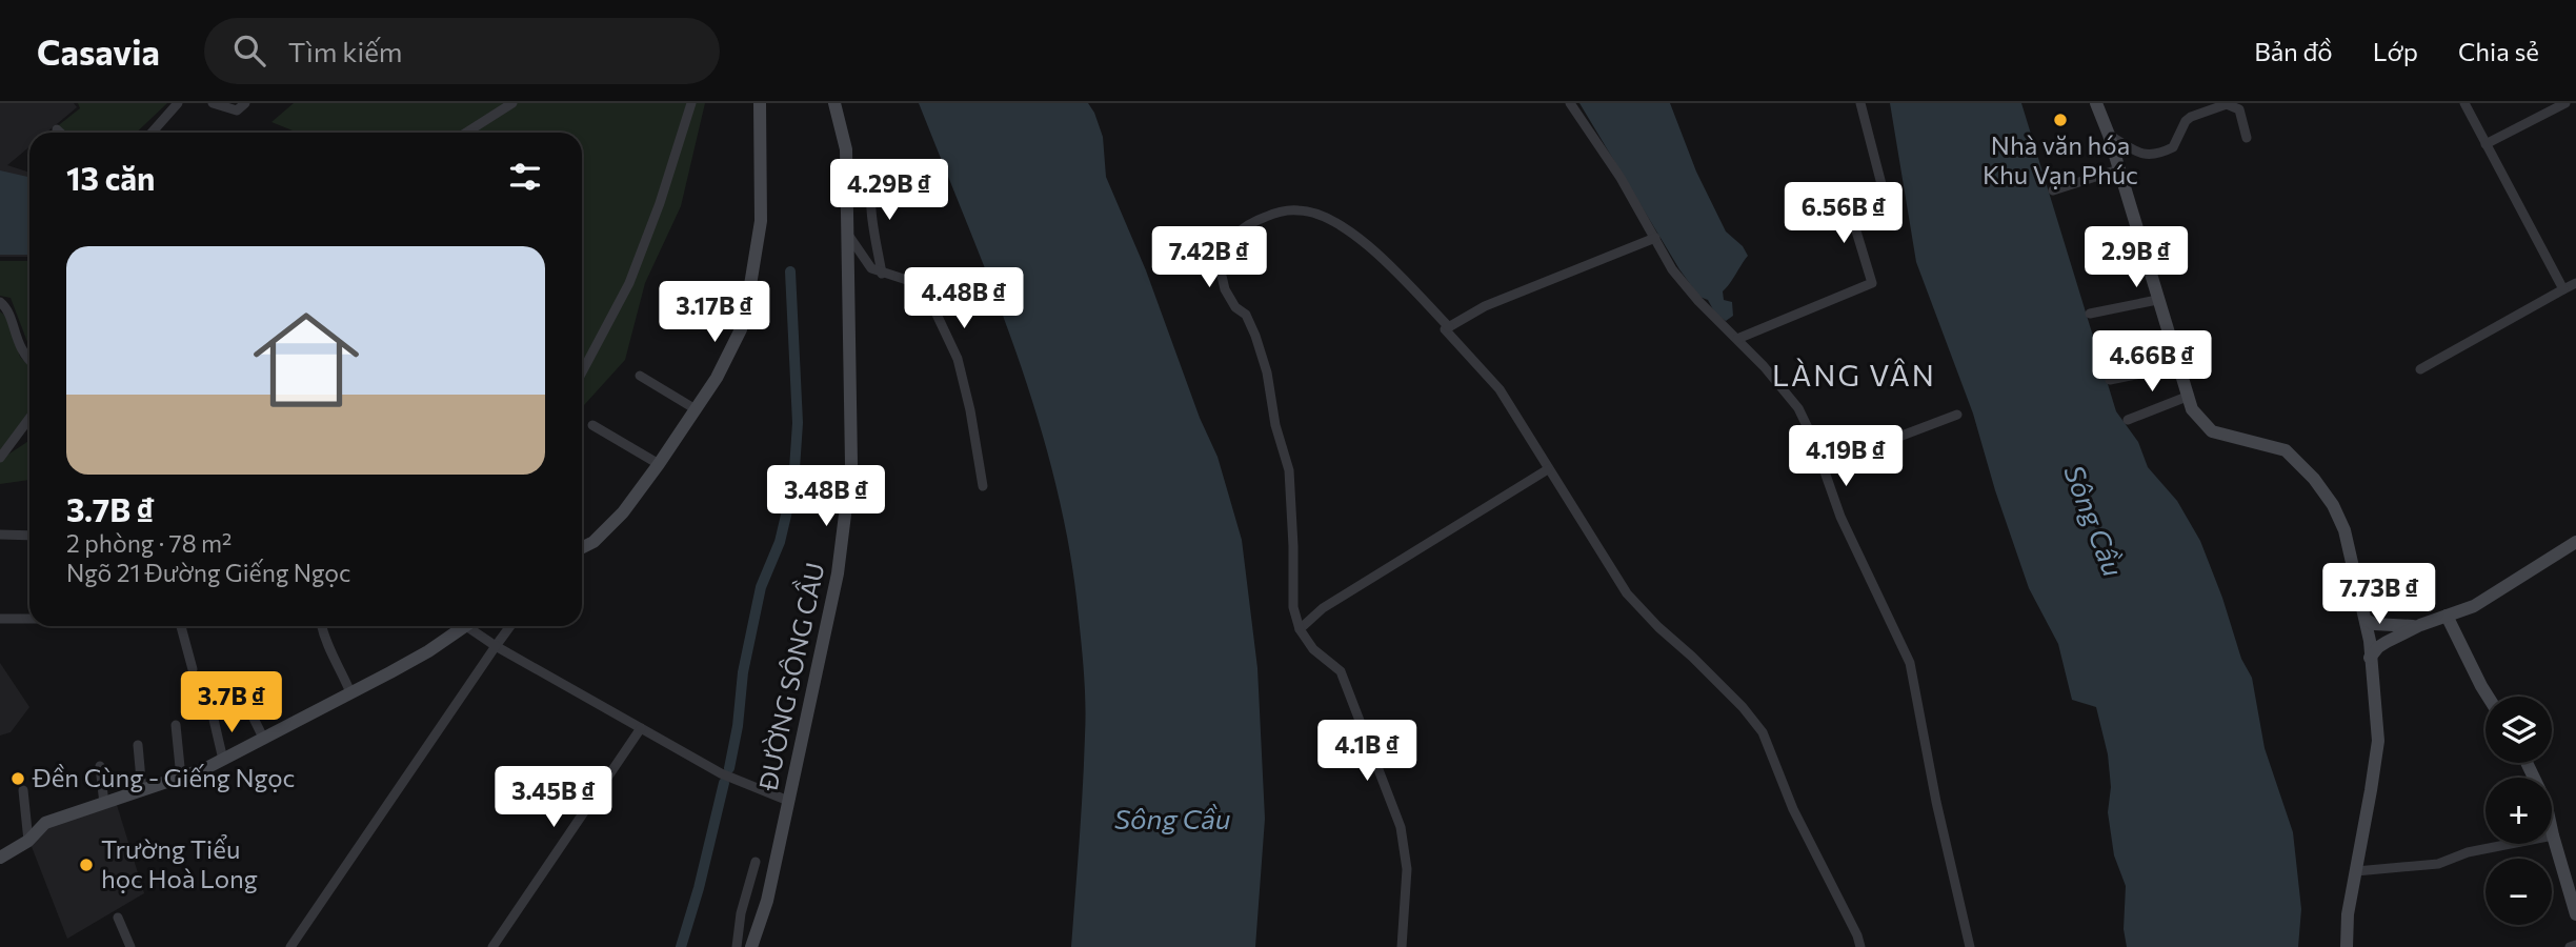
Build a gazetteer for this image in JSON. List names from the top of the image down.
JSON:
{
  "streets": {
    "main road": ["ĐƯỜNG SÔNG CẦU"]
  },
  "districts": ["LÀNG VÂN"],
  "water": ["Sông Cầu"],
  "places": ["Nhà văn hóa Khu Vạn Phúc", "Đền Cùng - Giếng Ngọc", "Trường Tiểu học Hoà Long"],
  "page": {
    "header": "Casavia",
    "search": "Tìm kiếm",
    "nav": ["Bản đồ", "Lớp", "Chia sẻ"],
    "heading": "13 căn",
    "price": [
      "4.29B ₫",
      "6.56B ₫",
      "7.42B ₫",
      "2.9B ₫",
      "4.48B ₫",
      "3.17B ₫",
      "4.66B ₫",
      "4.19B ₫",
      "3.48B ₫",
      "7.73B ₫",
      "3.7B ₫",
      "4.1B ₫",
      "3.45B ₫"
    ],
    "list": [
      {
        "name": "3.7B ₫",
        "note": "2 phòng · 78 m² · Ngõ 21 Đường Giếng Ngọc"
      }
    ],
    "map_buttons": ["+", "−"]
  }
}
